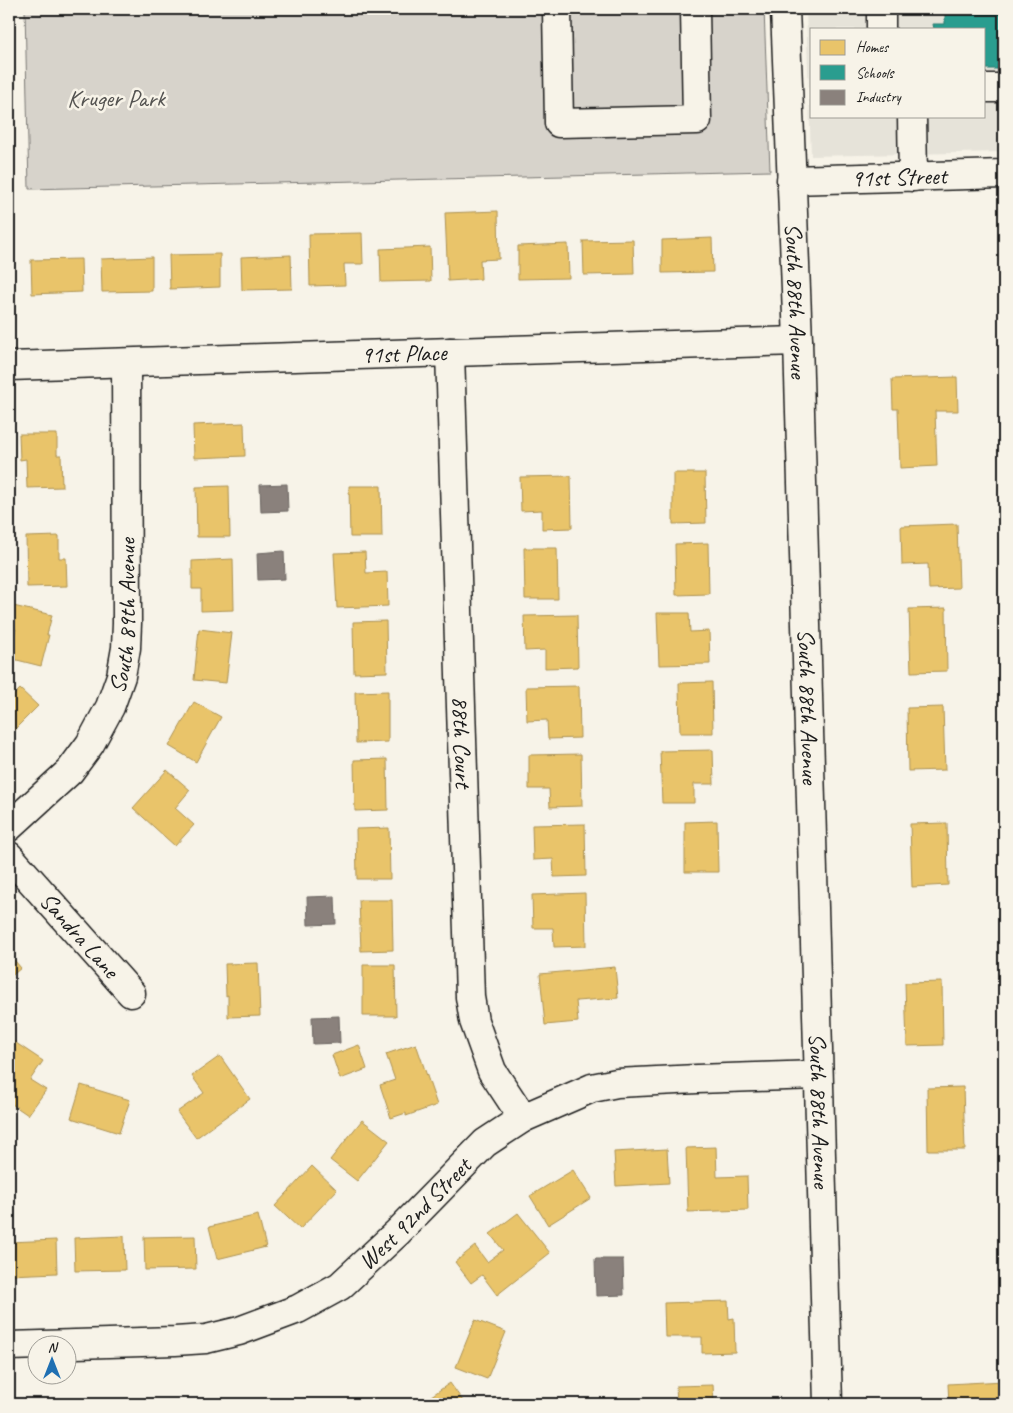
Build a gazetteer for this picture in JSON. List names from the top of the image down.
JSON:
{
  "streets": {
    "street": [
      "91st Street",
      "South 88th Avenue",
      "91st Place",
      "South 89th Avenue",
      "88th Court",
      "Sandra Lane",
      "West 92nd Street"
    ]
  },
  "crossings": [
    ["91st Street", "South 88th Avenue"],
    ["South 88th Avenue", "91st Place"],
    ["South 88th Avenue", "West 92nd Street"],
    ["91st Place", "South 89th Avenue"],
    ["91st Place", "88th Court"],
    ["88th Court", "West 92nd Street"]
  ],
  "parks": ["Kruger Park"],
  "legend": ["Homes", "Schools", "Industry"],
  "north": "top"
}
